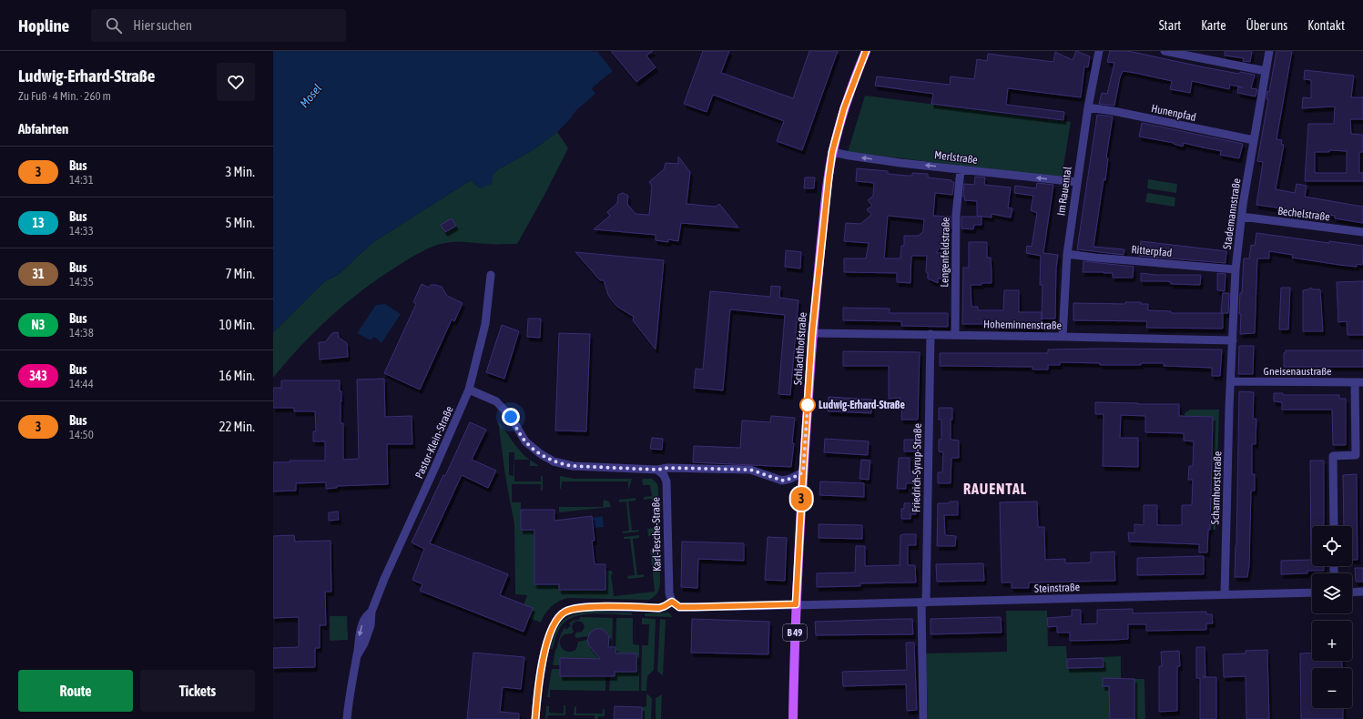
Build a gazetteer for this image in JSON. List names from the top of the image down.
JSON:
{
  "streets": {
    "main road": ["Schlachthofstraße", "B 49"],
    "street": [
      "Hunenpfad",
      "Merlstraße",
      "Im Rauental",
      "Stademannstraße",
      "Bechelstraße",
      "Ritterpfad",
      "Lengenfeldstraße",
      "Hoheminnenstraße",
      "Gneisenaustraße",
      "Pastor-Klein-Straße",
      "Friedrich-Syrup-Straße",
      "Scharnhorststraße",
      "Karl-Tesche-Straße",
      "Steinstraße"
    ]
  },
  "crossings": [
    ["Hunenpfad", "Im Rauental"],
    ["Hunenpfad", "Stademannstraße"],
    ["Merlstraße", "Im Rauental"],
    ["Merlstraße", "Lengenfeldstraße"],
    ["Merlstraße", "Schlachthofstraße"],
    ["Im Rauental", "Ritterpfad"],
    ["Im Rauental", "Hoheminnenstraße"],
    ["Stademannstraße", "Bechelstraße"],
    ["Stademannstraße", "Ritterpfad"],
    ["Stademannstraße", "Hoheminnenstraße"],
    ["Stademannstraße", "Gneisenaustraße"],
    ["Stademannstraße", "Scharnhorststraße"],
    ["Lengenfeldstraße", "Hoheminnenstraße"],
    ["Hoheminnenstraße", "Schlachthofstraße"],
    ["Hoheminnenstraße", "Friedrich-Syrup-Straße"],
    ["Schlachthofstraße", "Steinstraße"],
    ["Gneisenaustraße", "Scharnhorststraße"],
    ["Friedrich-Syrup-Straße", "Steinstraße"],
    ["Scharnhorststraße", "Steinstraße"]
  ],
  "one_way": ["Merlstraße"],
  "districts": ["RAUENTAL"],
  "water": ["Mosel"],
  "places": ["Ludwig-Erhard-Straße"],
  "lines": ["bus line 3"],
  "page": {
    "header": "Hopline",
    "search": "Hier suchen",
    "nav": [
      "Start",
      "Karte",
      "Über uns",
      "Kontakt"
    ],
    "heading": [
      ["Ludwig-Erhard-Straße", "Zu Fuß · 4 Min. · 260 m"],
      "Abfahrten"
    ],
    "on_map": "3",
    "list": [
      {
        "mark": "3",
        "name": "Bus",
        "note": "14:31",
        "value": "3 Min."
      },
      {
        "mark": "13",
        "name": "Bus",
        "note": "14:33",
        "value": "5 Min."
      },
      {
        "mark": "31",
        "name": "Bus",
        "note": "14:35",
        "value": "7 Min."
      },
      {
        "mark": "N3",
        "name": "Bus",
        "note": "14:38",
        "value": "10 Min."
      },
      {
        "mark": "343",
        "name": "Bus",
        "note": "14:44",
        "value": "16 Min."
      },
      {
        "mark": "3",
        "name": "Bus",
        "note": "14:50",
        "value": "22 Min."
      }
    ],
    "map_buttons": ["+", "−"],
    "buttons": ["Route", "Tickets"]
  }
}
